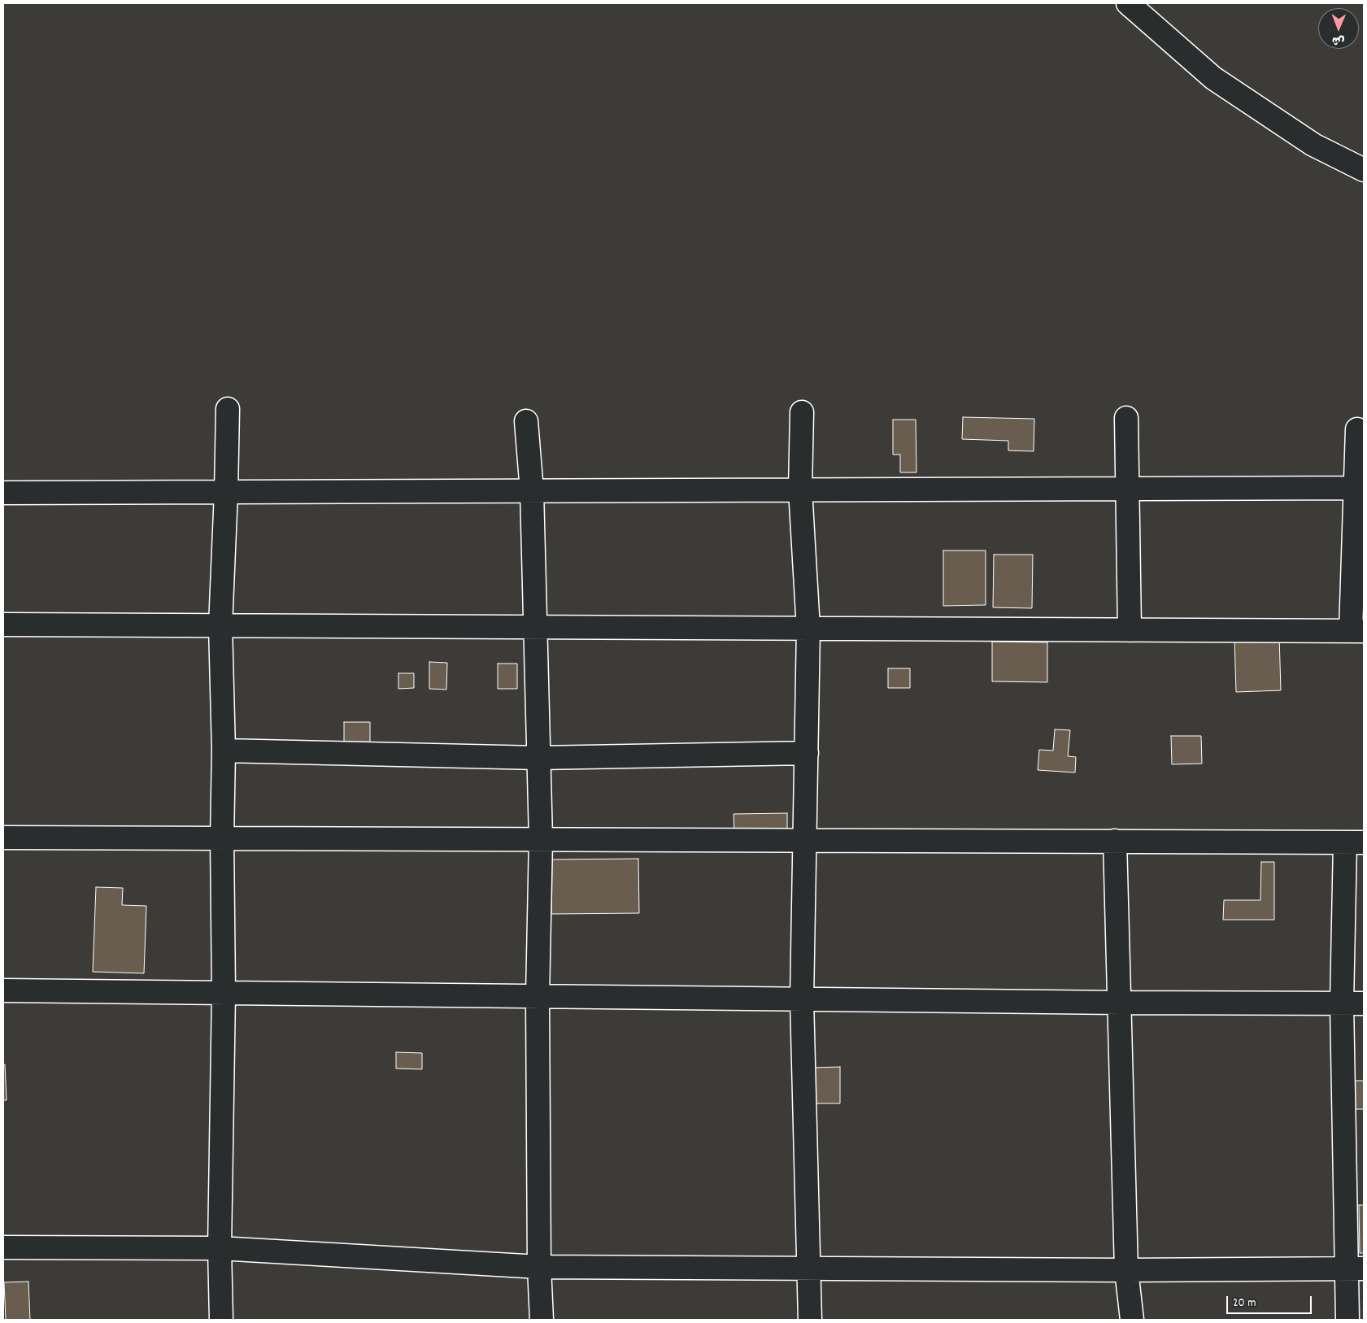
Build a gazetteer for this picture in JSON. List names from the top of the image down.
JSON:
{
  "scale_bar": "20 m",
  "north": "bottom"
}
